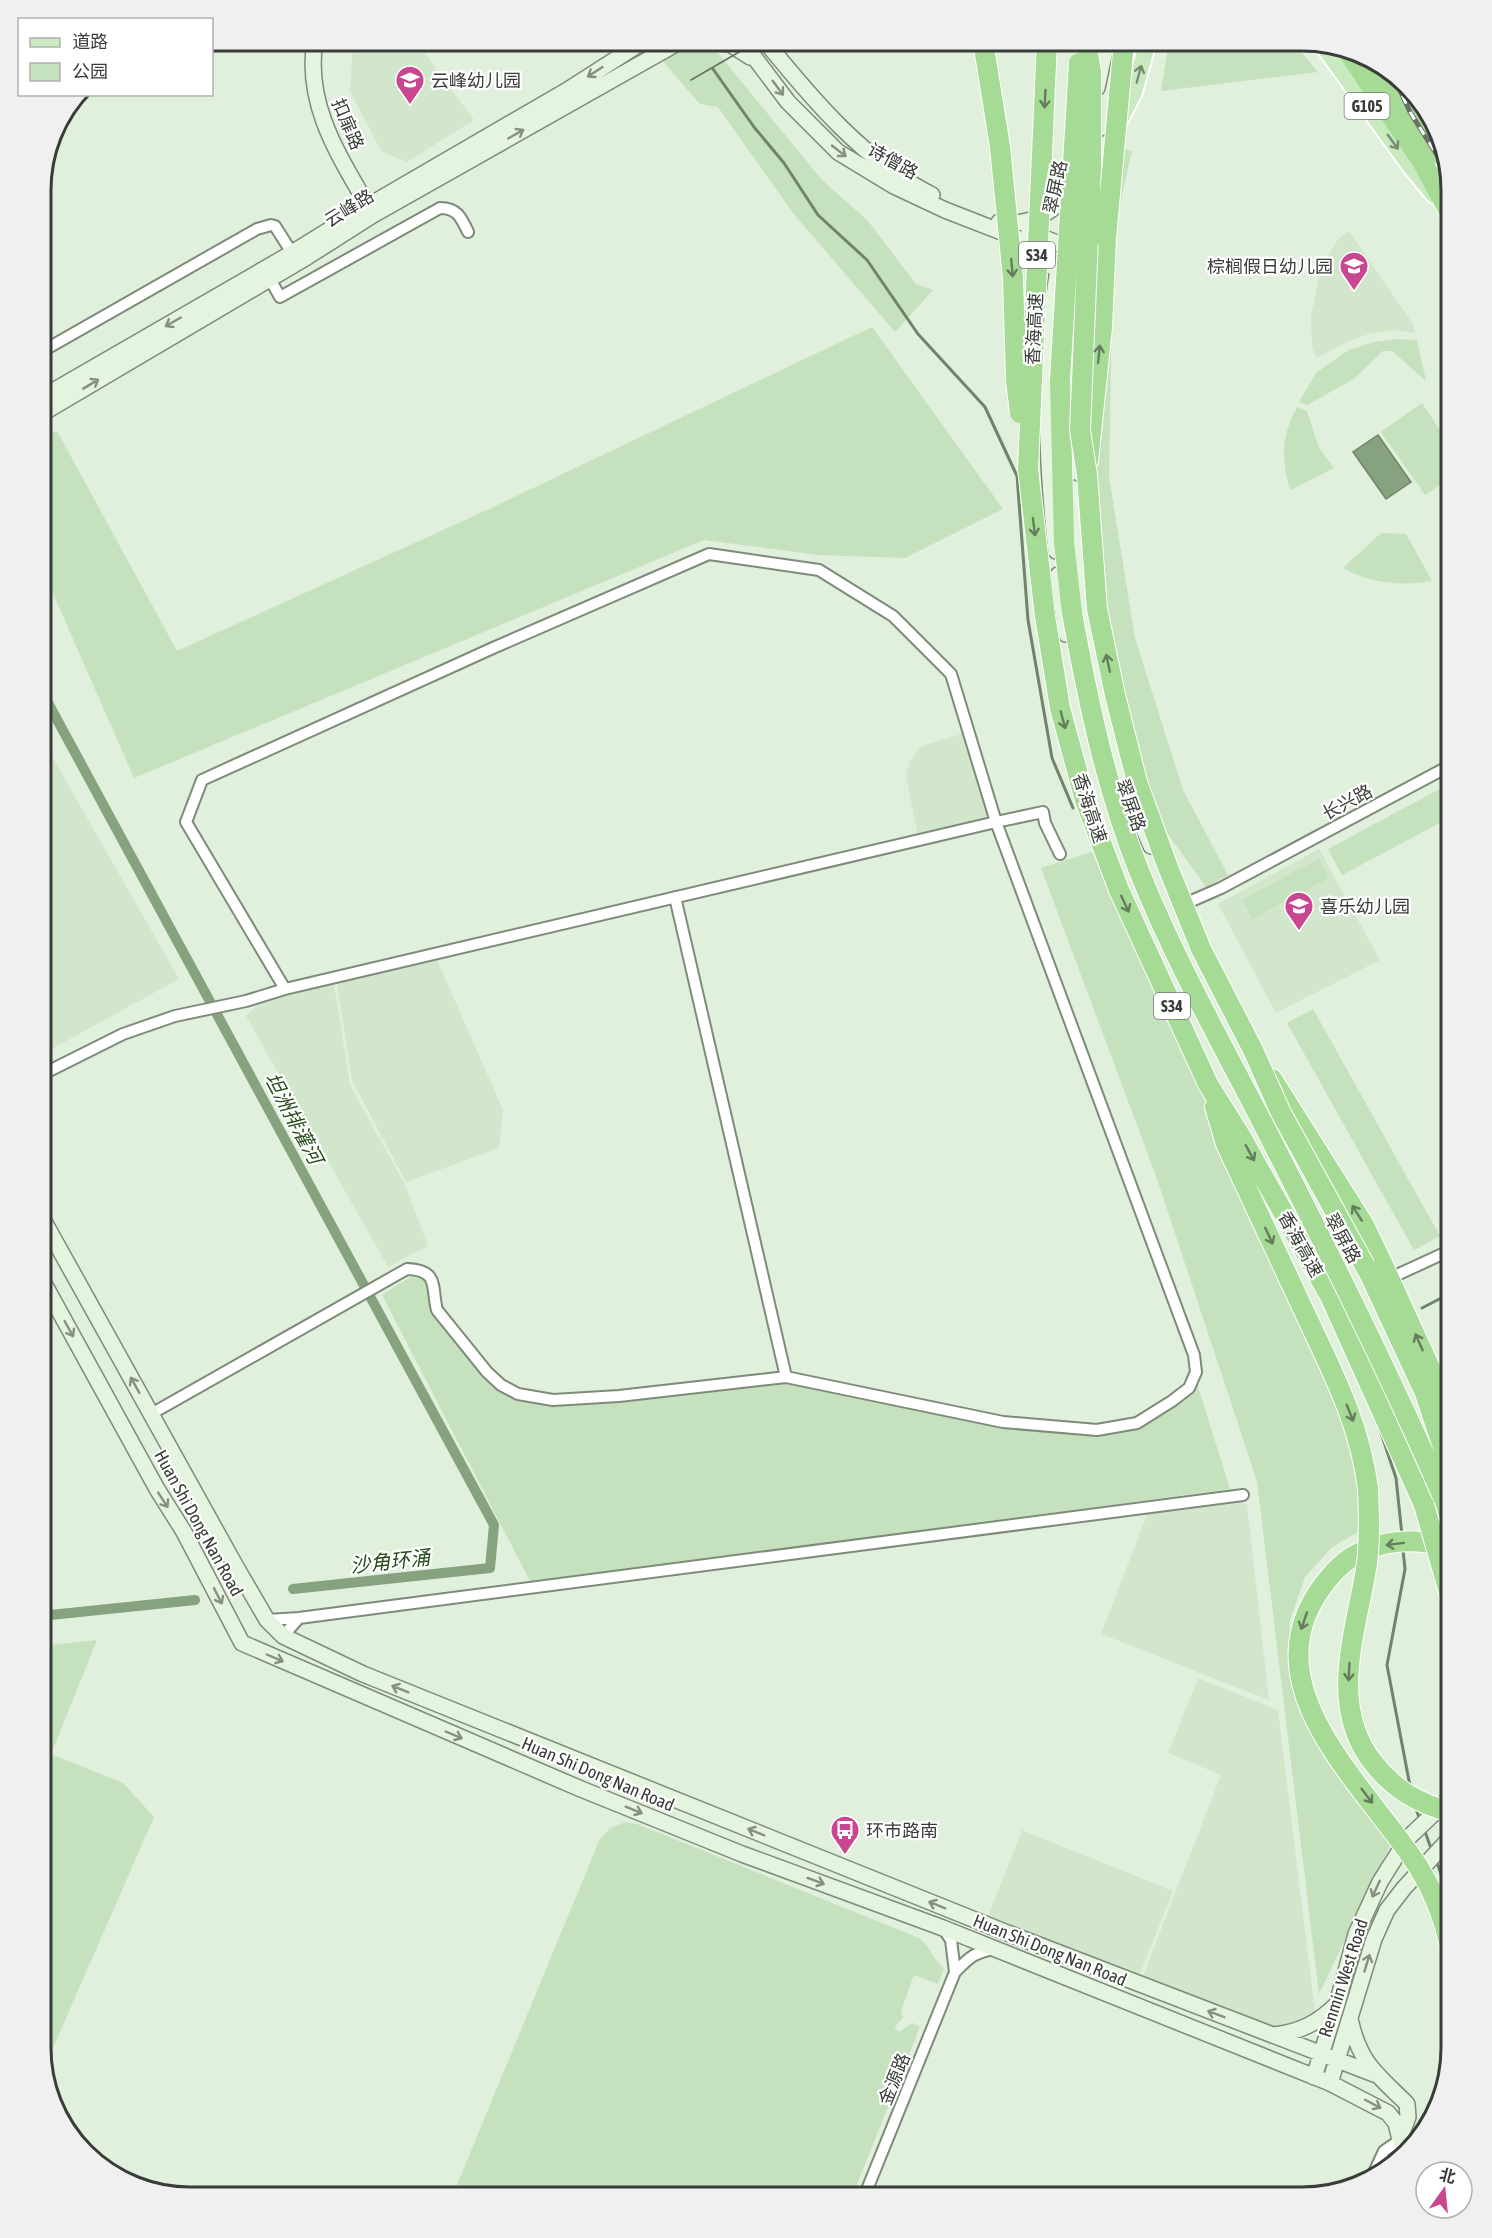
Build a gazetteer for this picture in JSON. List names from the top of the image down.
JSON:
{
  "streets": {
    "highway": ["G105", "S34", "香海高速"],
    "main road": [
      "扣扉路",
      "诗僧路",
      "翠屏路",
      "云峰路",
      "Huan Shi Dong Nan Road",
      "Renmin West Road"
    ],
    "street": ["长兴路", "金源路"]
  },
  "crossings": [
    ["扣扉路", "云峰路"],
    ["诗僧路", "翠屏路"],
    ["翠屏路", "长兴路"],
    ["S34", "香海高速"],
    ["Huan Shi Dong Nan Road", "Renmin West Road"]
  ],
  "water": ["坦洲排灌河", "沙角环涌"],
  "places": {
    "school or university": ["云峰幼儿园", "棕榈假日幼儿园", "喜乐幼儿园"],
    "bus stop": ["环市路南"]
  },
  "legend": ["道路", "公园"],
  "north": "top"
}
